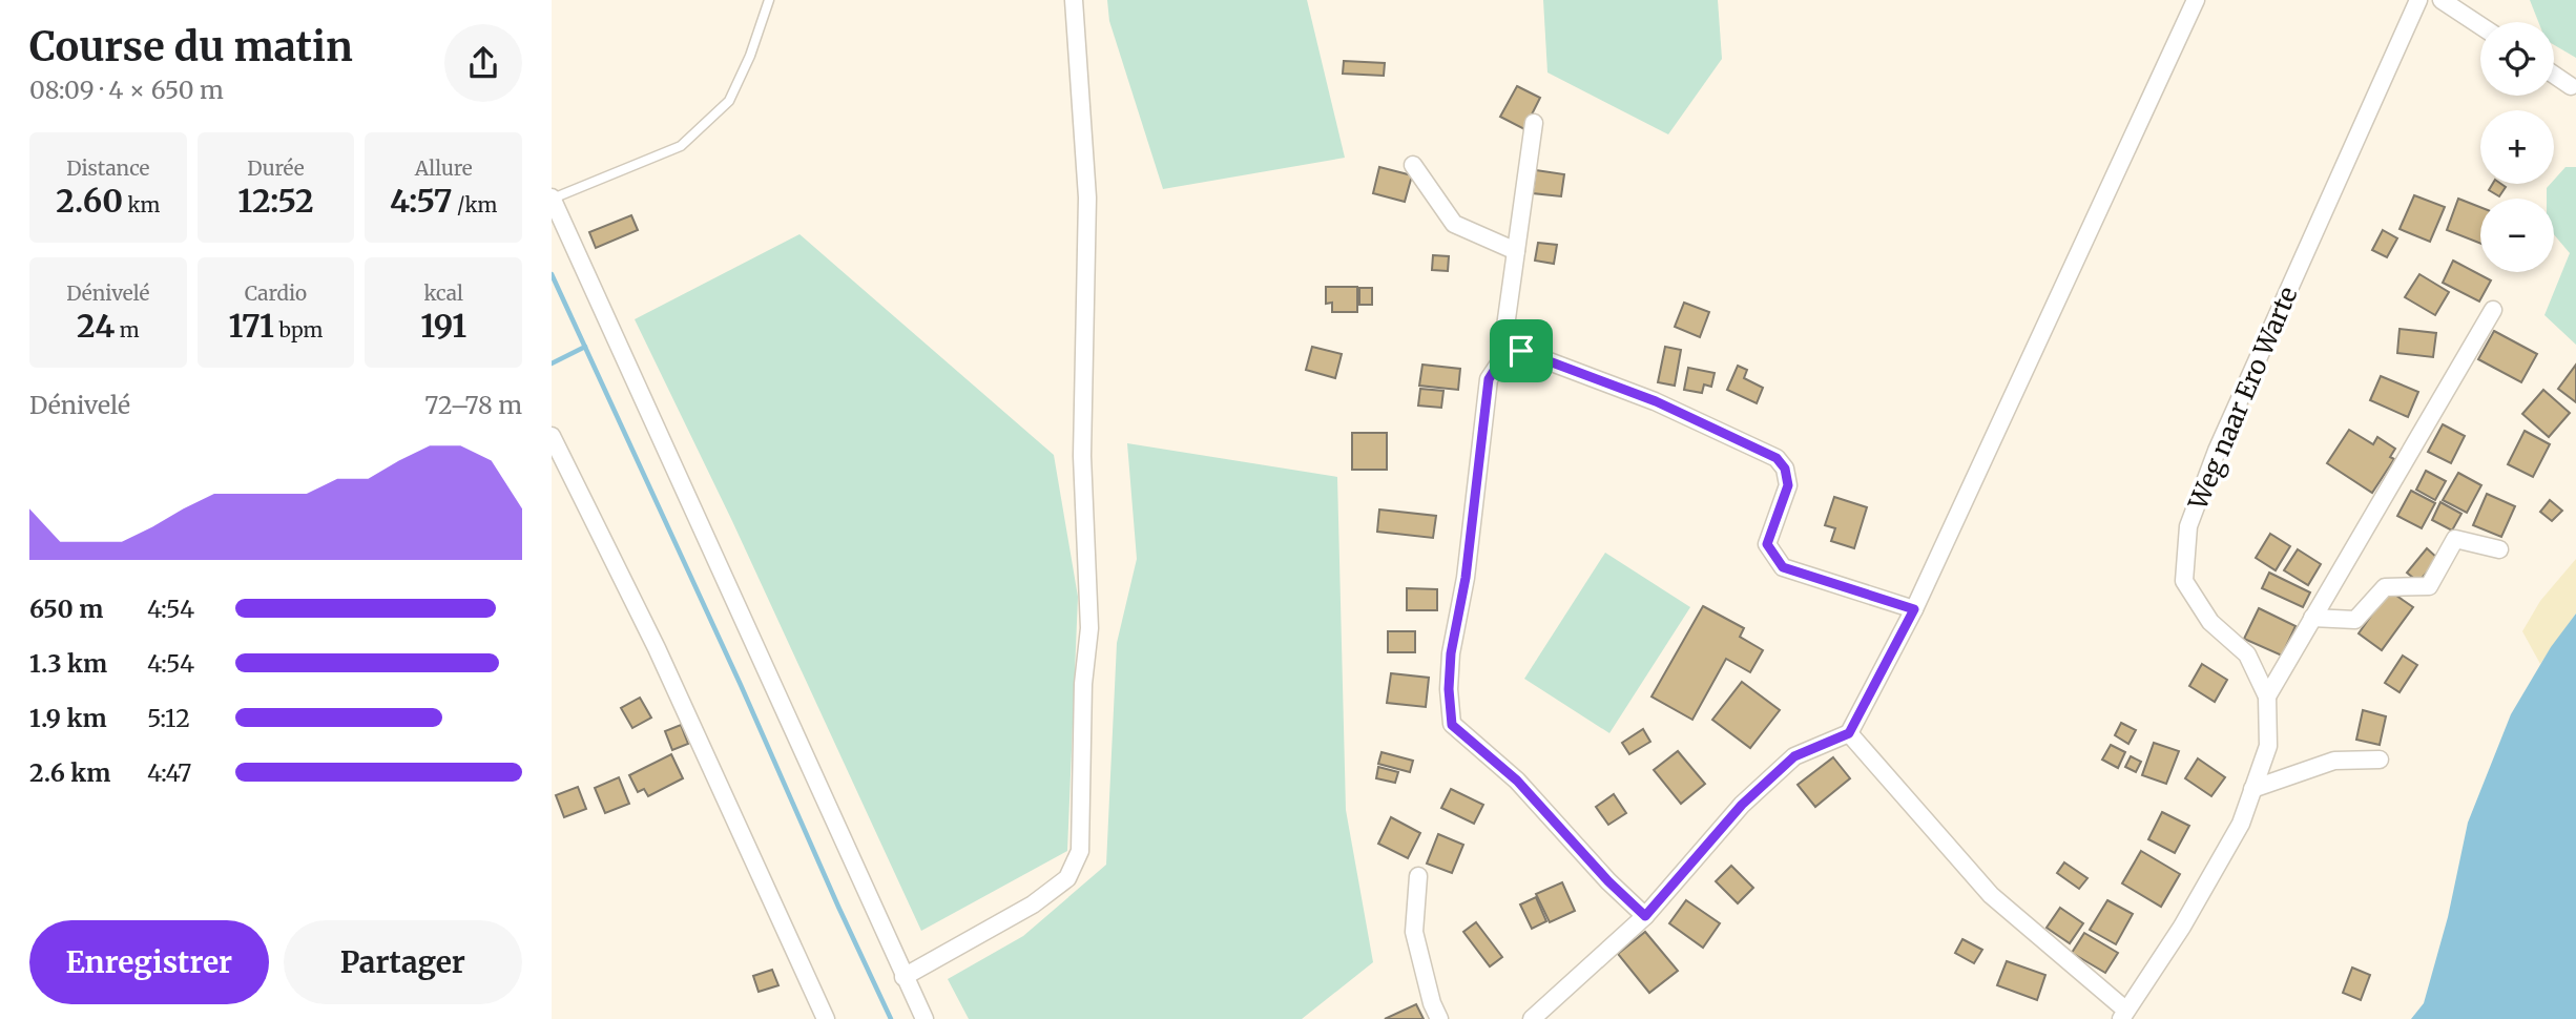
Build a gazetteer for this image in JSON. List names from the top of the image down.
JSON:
{
  "streets": {
    "street": ["Weg naar Ero Warte"]
  },
  "page": {
    "heading": ["Course du matin", "08:09 · 4 × 650 m"],
    "map_buttons": ["+", "−"],
    "stats": [
      ["Distance", "2.60 km"],
      ["Durée", "12:52"],
      ["Allure", "4:57 /km"],
      ["Dénivelé", "24 m"],
      ["Cardio", "171 bpm"],
      ["kcal", "191"]
    ],
    "chart": ["Dénivelé", "72–78 m"],
    "list": [
      {
        "name": "650 m",
        "note": "4:54"
      },
      {
        "name": "1.3 km",
        "note": "4:54"
      },
      {
        "name": "1.9 km",
        "note": "5:12"
      },
      {
        "name": "2.6 km",
        "note": "4:47"
      }
    ],
    "buttons": ["Enregistrer", "Partager"]
  }
}
